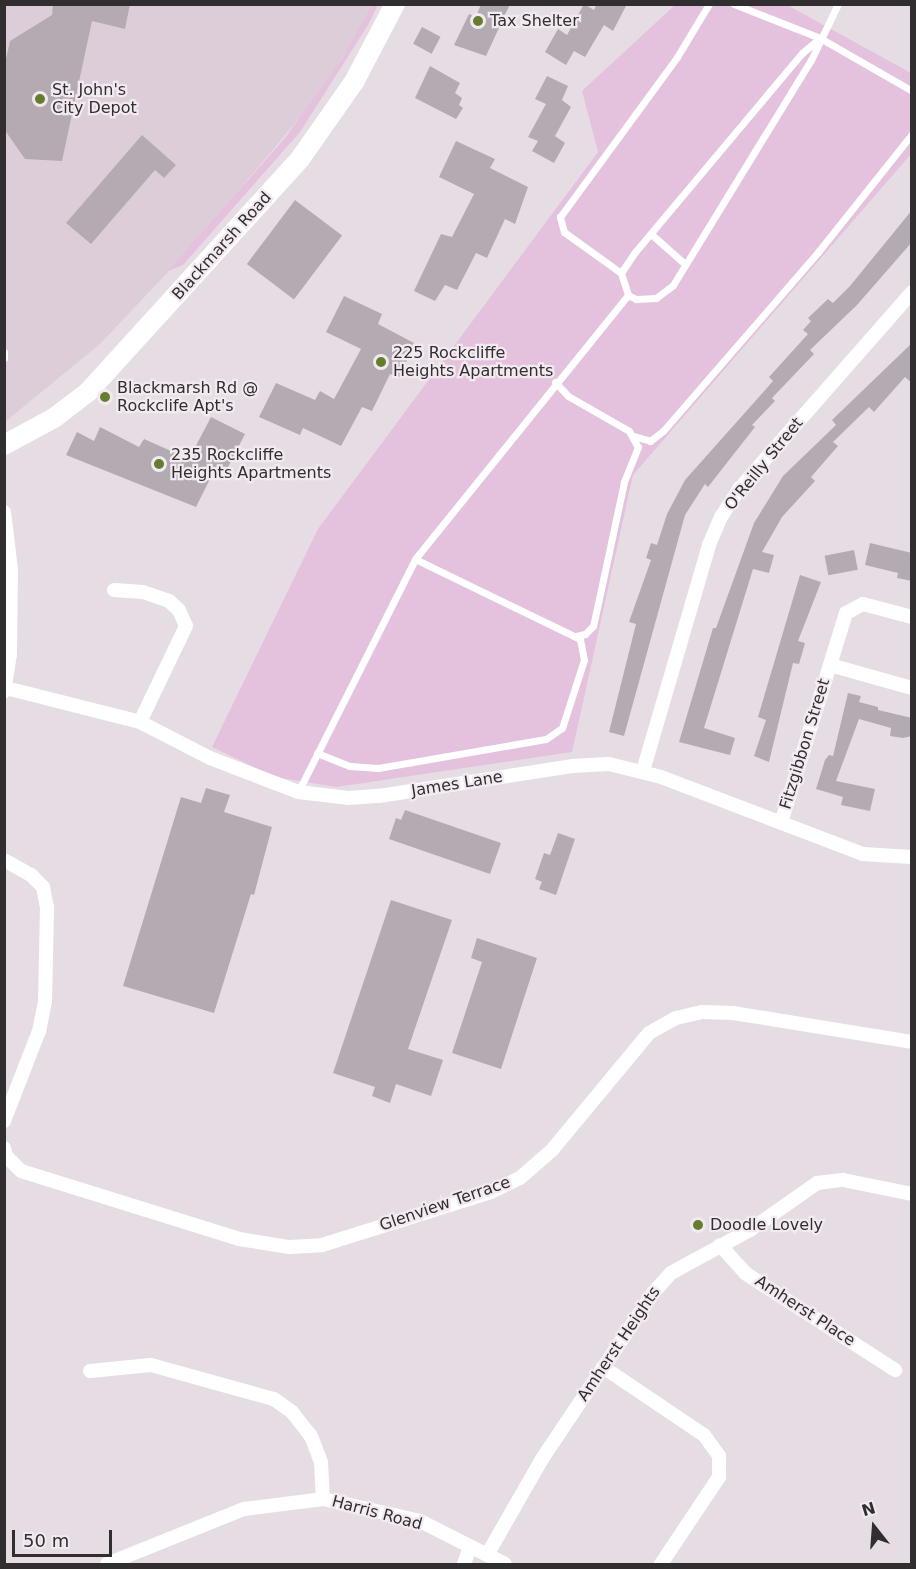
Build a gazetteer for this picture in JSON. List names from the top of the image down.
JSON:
{
  "streets": {
    "street": [
      "Blackmarsh Road",
      "O'Reilly Street",
      "Fitzgibbon Street",
      "James Lane",
      "Glenview Terrace",
      "Amherst Place",
      "Amherst Heights",
      "Harris Road"
    ]
  },
  "crossings": [
    ["O'Reilly Street", "James Lane"],
    ["Fitzgibbon Street", "James Lane"],
    ["Amherst Place", "Amherst Heights"],
    ["Amherst Heights", "Harris Road"]
  ],
  "places": [
    "Tax Shelter",
    "St. John's City Depot",
    "225 Rockcliffe Heights Apartments",
    "Blackmarsh Rd @ Rockclife Apt's",
    "235 Rockcliffe Heights Apartments",
    "Doodle Lovely"
  ],
  "scale_bar": "50 m",
  "north": "top"
}
